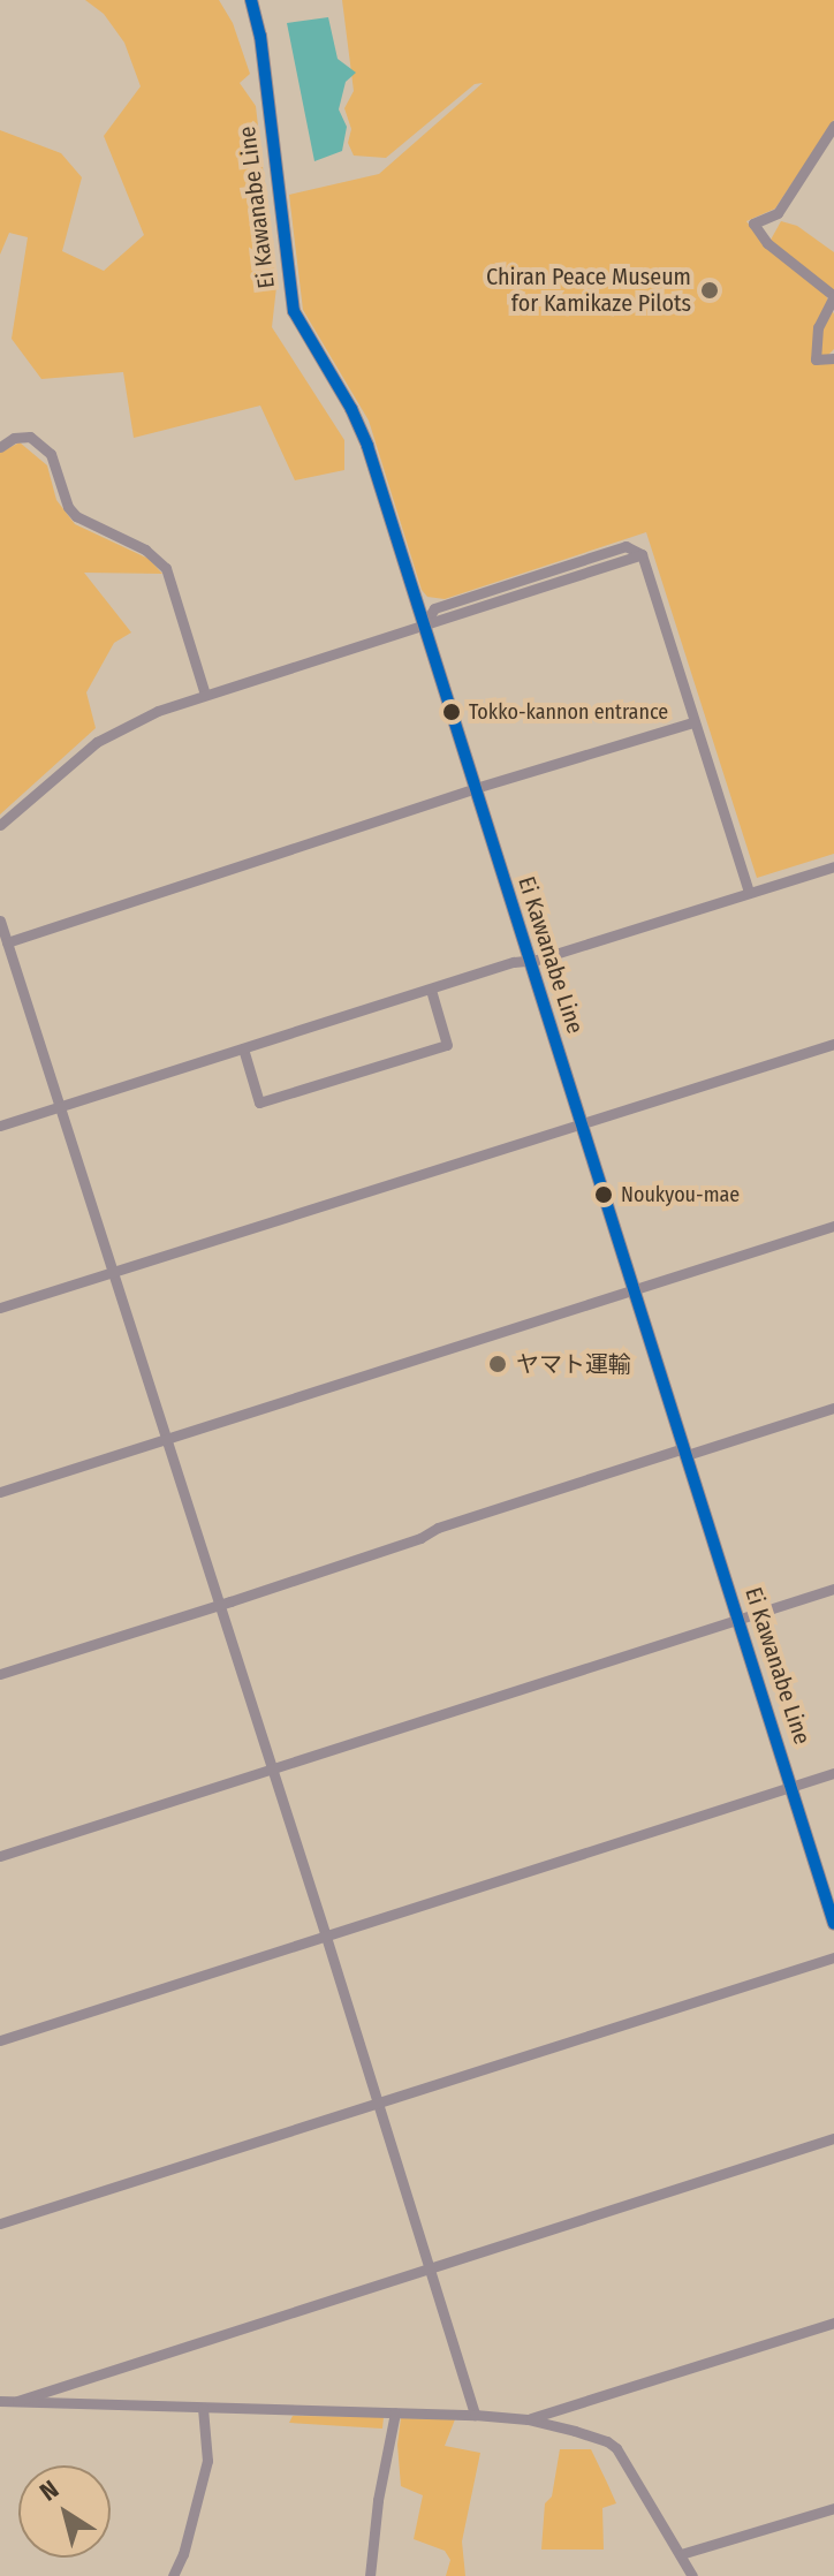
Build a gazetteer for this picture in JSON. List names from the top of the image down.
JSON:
{
  "streets": {
    "main road": ["Ei Kawanabe Line"]
  },
  "places": [
    "Chiran Peace Museum for Kamikaze Pilots",
    "Tokko-kannon entrance",
    "Noukyou-mae",
    "ヤマト運輸"
  ],
  "north": "top left"
}
